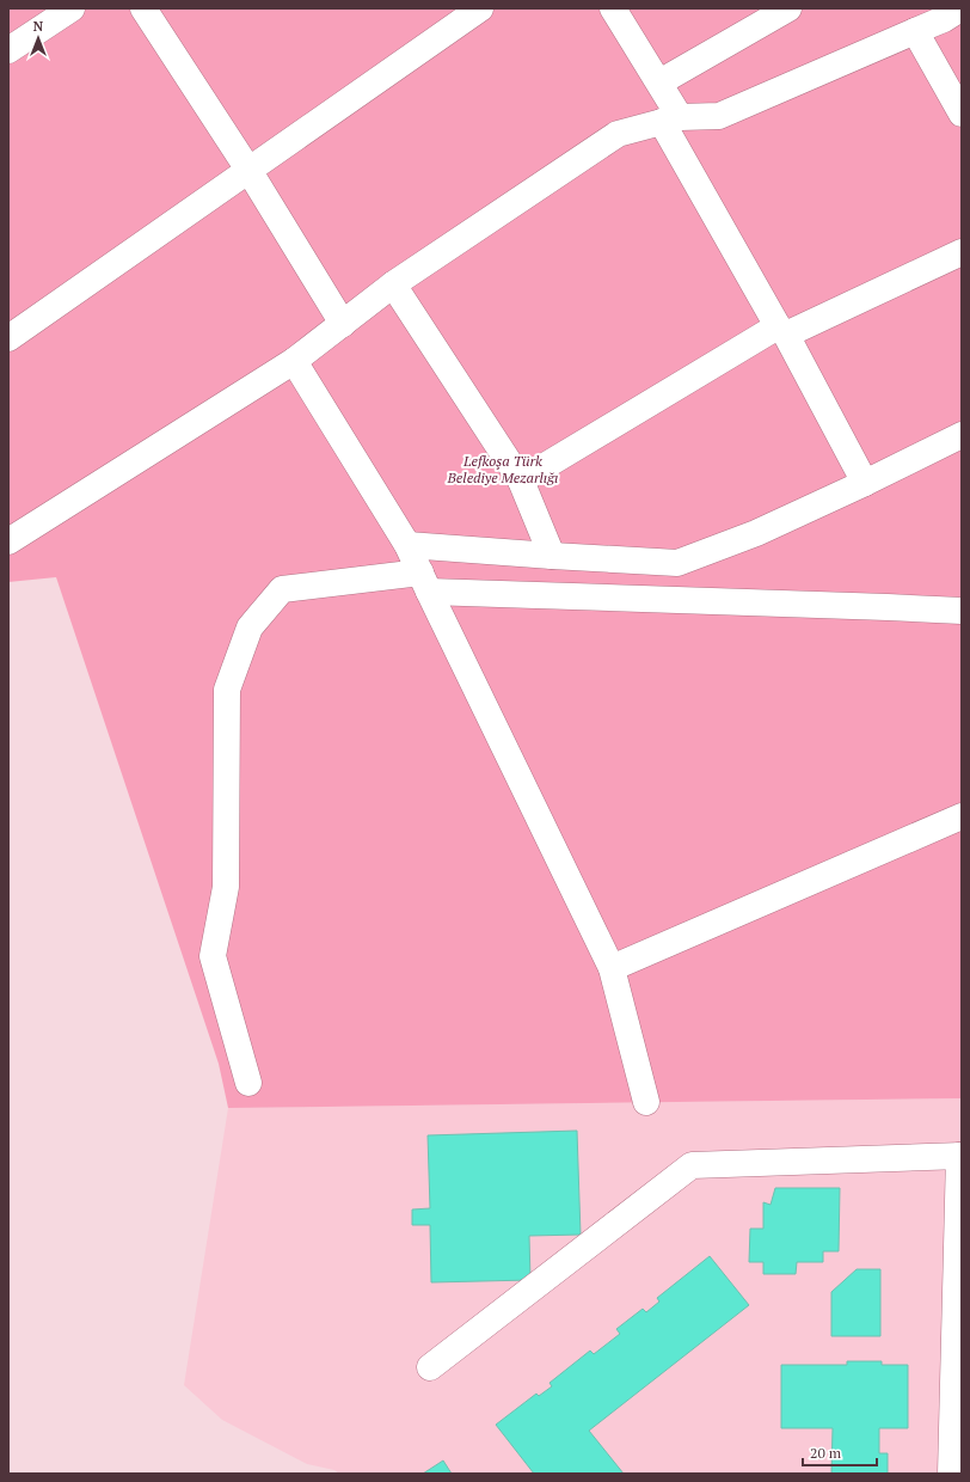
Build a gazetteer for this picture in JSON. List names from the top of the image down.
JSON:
{
  "parks": ["Lefkoşa Türk Belediye Mezarlığı"],
  "scale_bar": "20 m",
  "north": "top"
}
